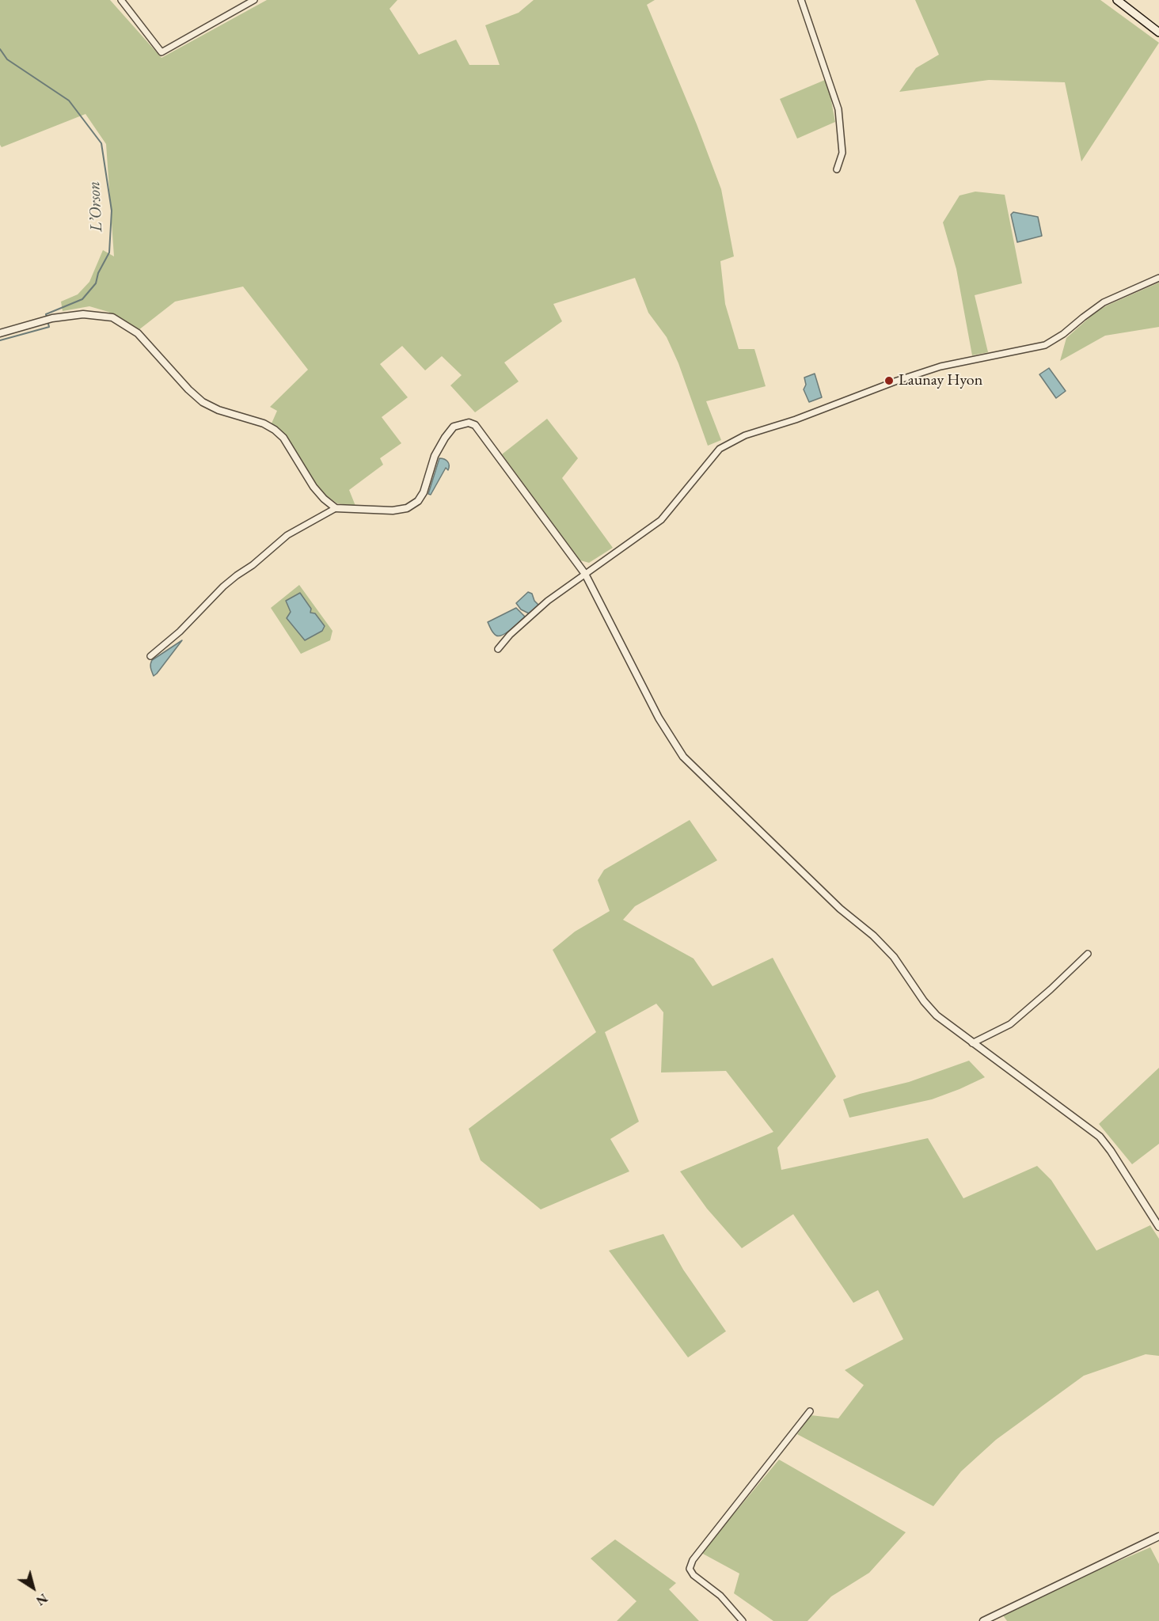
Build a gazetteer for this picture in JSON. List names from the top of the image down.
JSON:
{
  "water": ["L’Orson"],
  "places": ["Launay Hyon"],
  "north": "bottom right"
}
